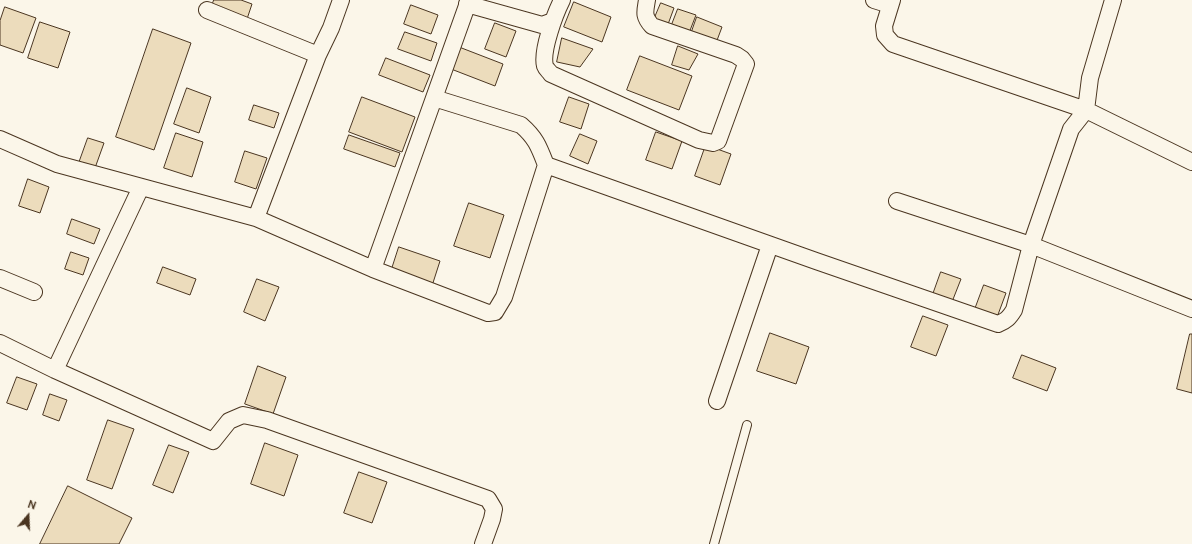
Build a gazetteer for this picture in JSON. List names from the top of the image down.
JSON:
{
  "north": "top"
}
